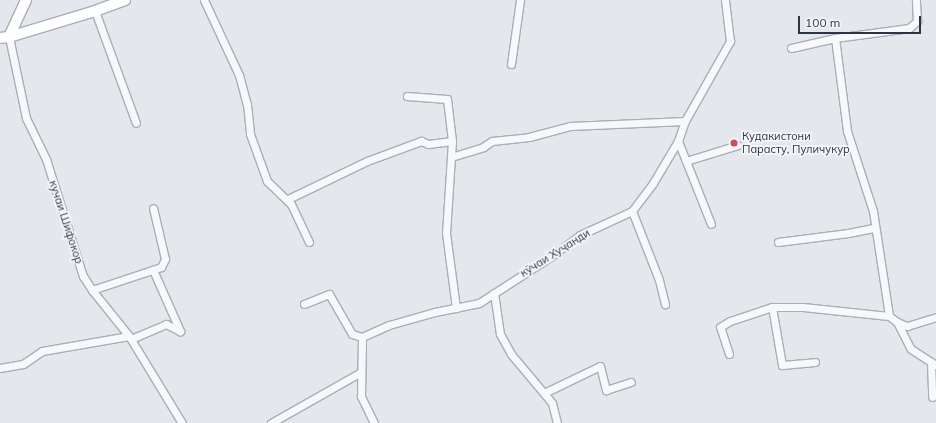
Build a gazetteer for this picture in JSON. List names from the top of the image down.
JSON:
{
  "streets": {
    "street": ["кучаи Шифокор", "кӯчаи Хуҷанди"]
  },
  "places": ["Кудакистони Парасту, Пуличукур"],
  "scale_bar": "100 m"
}
